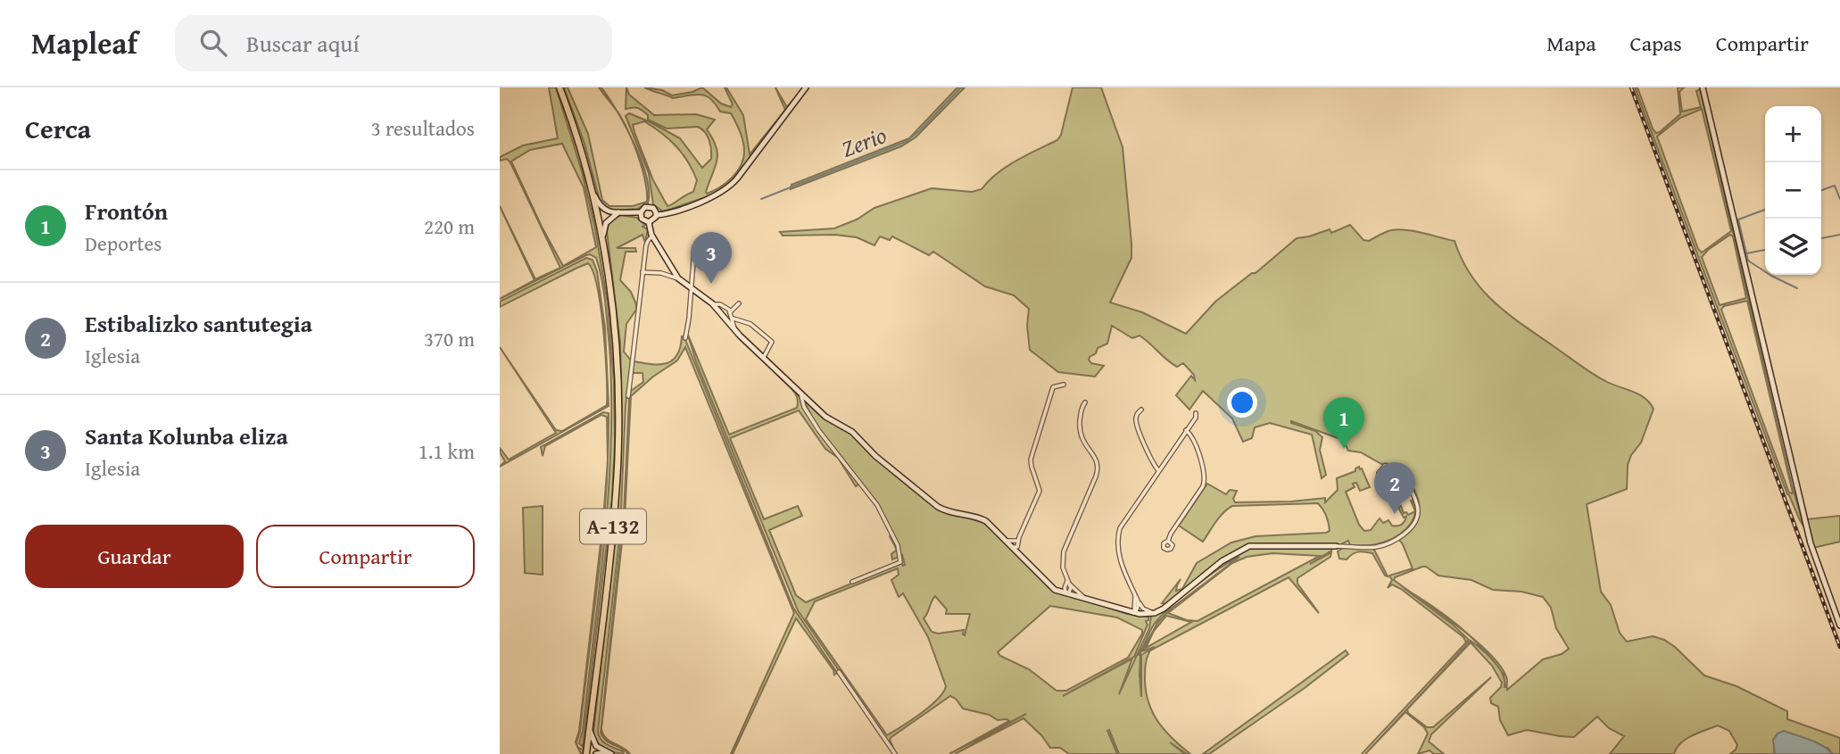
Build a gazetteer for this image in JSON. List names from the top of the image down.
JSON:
{
  "streets": {
    "main road": ["A-132"]
  },
  "water": ["Zerio"],
  "page": {
    "header": "Mapleaf",
    "search": "Buscar aquí",
    "nav": ["Mapa", "Capas", "Compartir"],
    "heading": ["Cerca", "3 resultados"],
    "map_buttons": ["+", "−"],
    "list": [
      {
        "mark": "1",
        "name": "Frontón",
        "note": "Deportes",
        "value": "220 m"
      },
      {
        "mark": "2",
        "name": "Estibalizko santutegia",
        "note": "Iglesia",
        "value": "370 m"
      },
      {
        "mark": "3",
        "name": "Santa Kolunba eliza",
        "note": "Iglesia",
        "value": "1.1 km"
      }
    ],
    "pins": ["3", "1", "2"],
    "buttons": ["Guardar", "Compartir"]
  }
}
